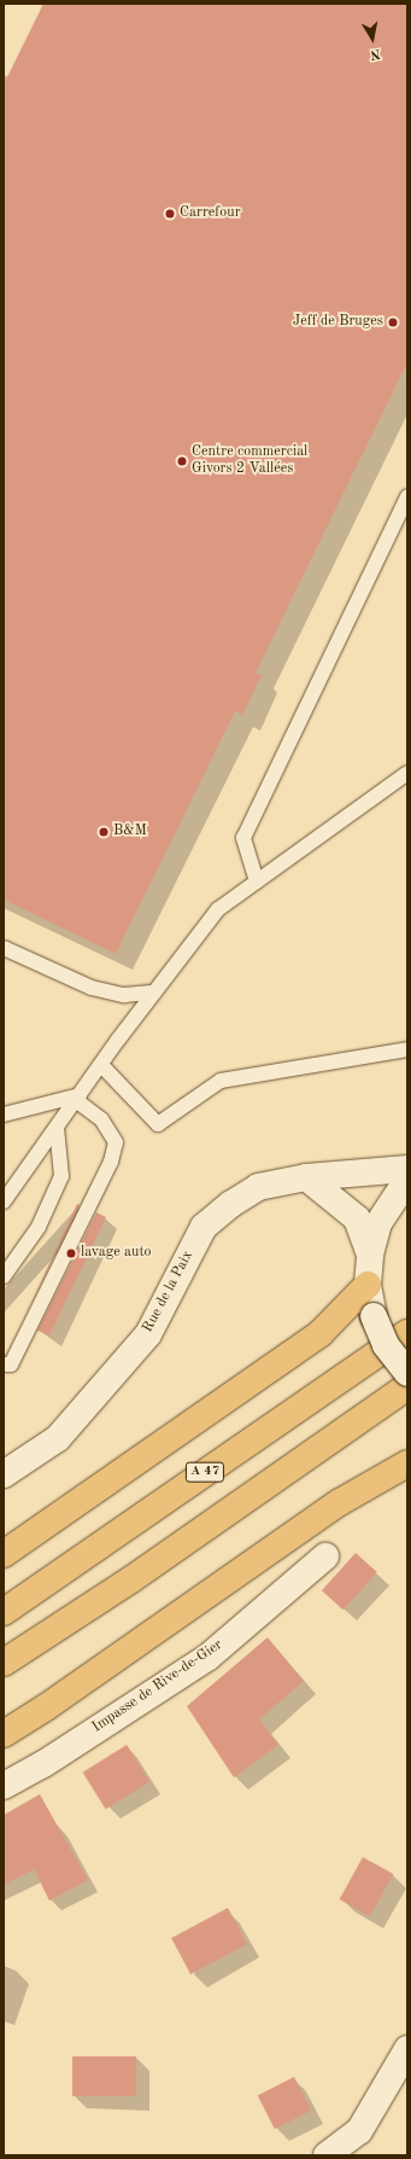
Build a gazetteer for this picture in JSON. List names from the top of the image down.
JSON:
{
  "streets": {
    "highway": ["A 47"],
    "main road": ["Rue de la Paix", "Impasse de Rive-de-Gier"]
  },
  "places": [
    "Carrefour",
    "Jeff de Bruges",
    "Centre commercial Givors 2 Vallées",
    "B&M",
    "lavage auto"
  ],
  "north": "bottom"
}
